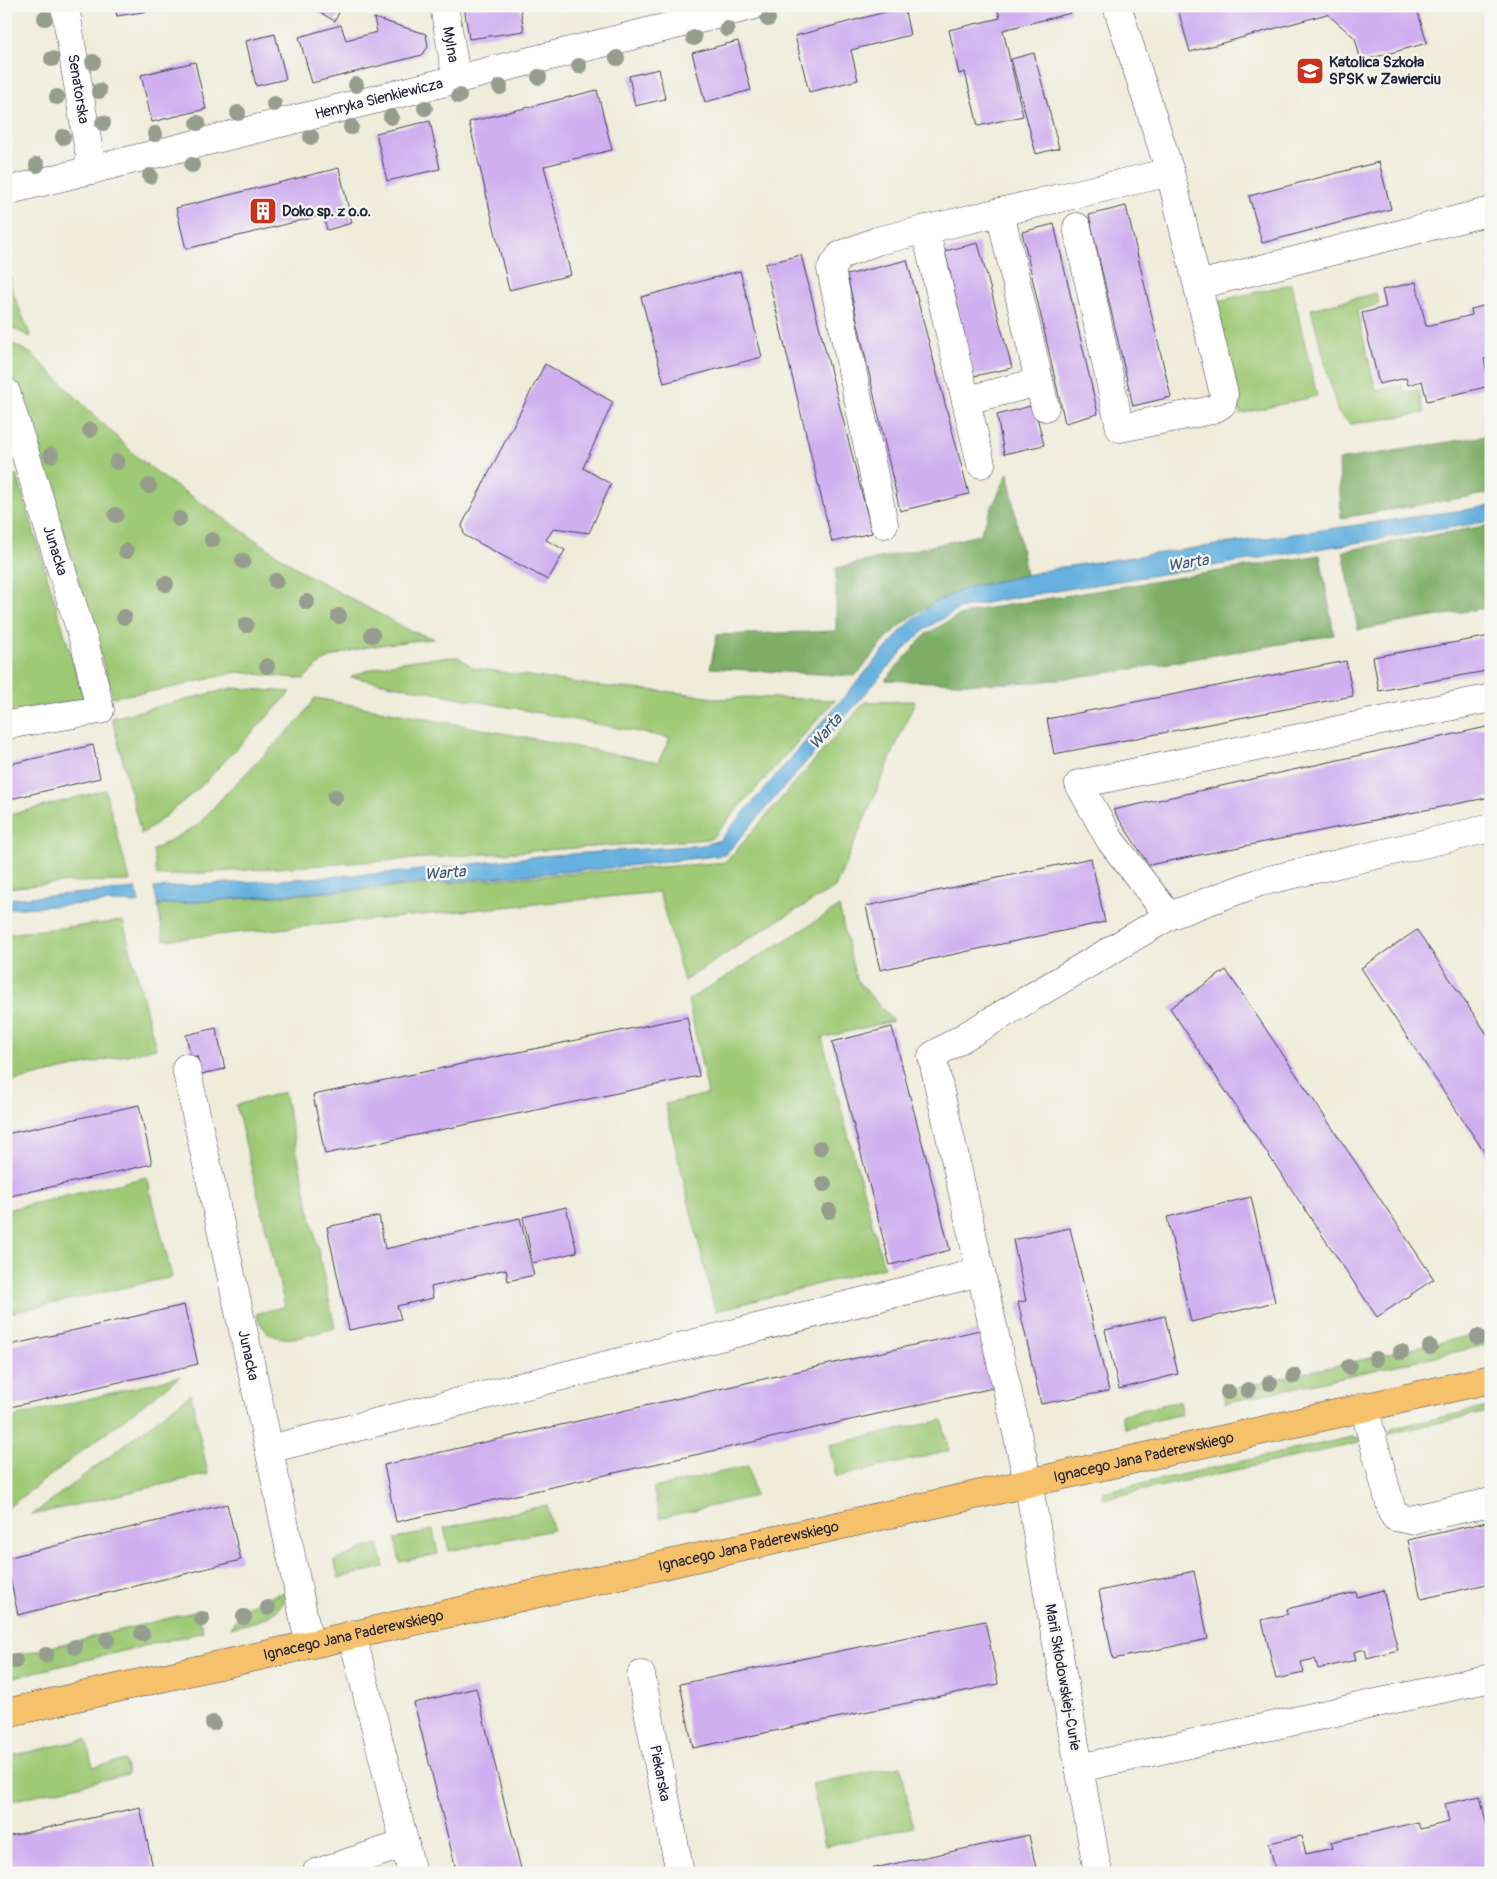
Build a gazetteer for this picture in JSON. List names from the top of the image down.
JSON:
{
  "streets": {
    "main road": ["Ignacego Jana Paderewskiego"],
    "street": [
      "Mylna",
      "Senatorska",
      "Henryka Sienkiewicza",
      "Junacka",
      "Marii Skłodowskiej-Curie",
      "Piekarska"
    ]
  },
  "crossings": [
    ["Mylna", "Henryka Sienkiewicza"],
    ["Senatorska", "Henryka Sienkiewicza"],
    ["Junacka", "Ignacego Jana Paderewskiego"],
    ["Ignacego Jana Paderewskiego", "Marii Skłodowskiej-Curie"]
  ],
  "water": ["Warta"],
  "places": {
    "school or university": ["Katolica Szkoła SPSK w Zawierciu"],
    "building": ["Doko sp. z o.o."]
  }
}
